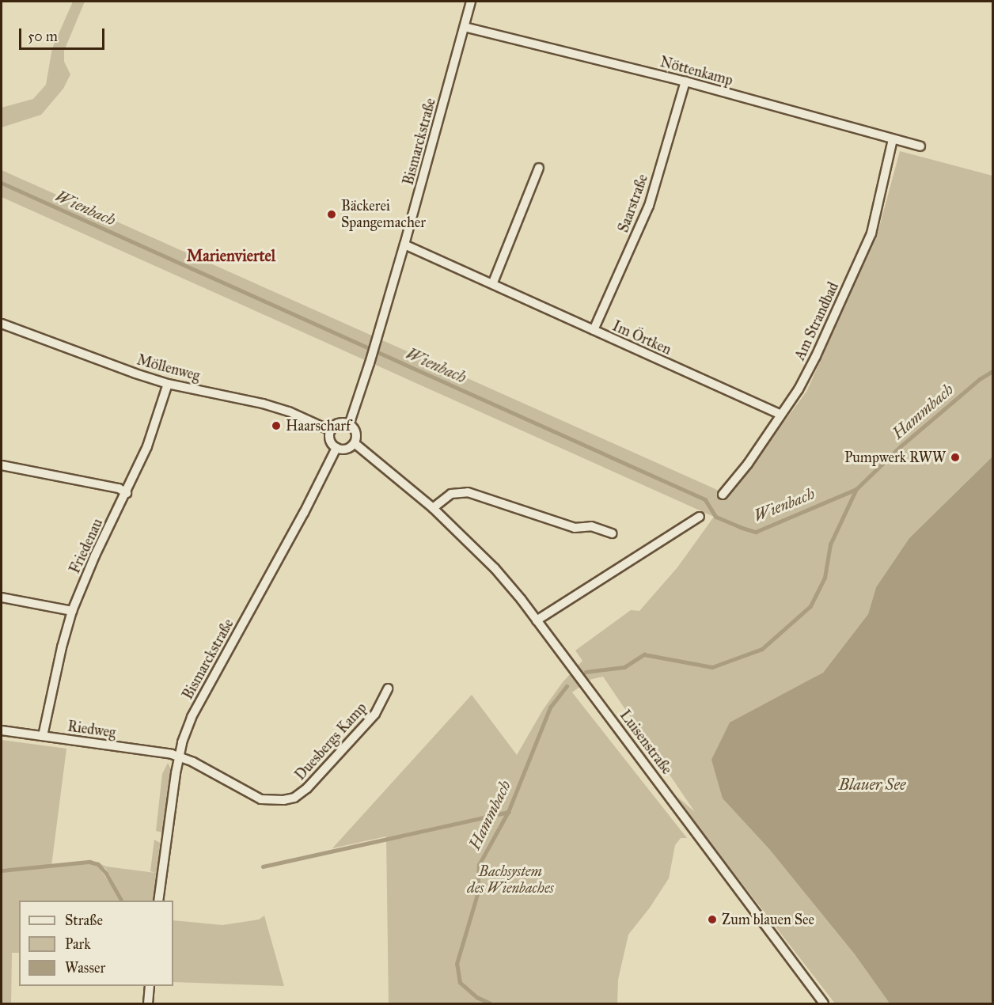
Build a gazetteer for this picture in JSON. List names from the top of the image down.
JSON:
{
  "streets": {
    "street": [
      "Nöttenkamp",
      "Bismarckstraße",
      "Saarstraße",
      "Am Strandbad",
      "Im Örtken",
      "Möllenweg",
      "Friedenau",
      "Riedweg",
      "Duesbergs Kamp",
      "Luisenstraße"
    ]
  },
  "crossings": [
    ["Nöttenkamp", "Bismarckstraße"],
    ["Nöttenkamp", "Saarstraße"],
    ["Nöttenkamp", "Am Strandbad"],
    ["Bismarckstraße", "Im Örtken"],
    ["Bismarckstraße", "Möllenweg"],
    ["Bismarckstraße", "Riedweg"],
    ["Bismarckstraße", "Duesbergs Kamp"],
    ["Bismarckstraße", "Luisenstraße"],
    ["Saarstraße", "Im Örtken"],
    ["Am Strandbad", "Im Örtken"],
    ["Möllenweg", "Friedenau"],
    ["Möllenweg", "Luisenstraße"],
    ["Friedenau", "Riedweg"],
    ["Riedweg", "Duesbergs Kamp"]
  ],
  "districts": ["Marienviertel"],
  "water": ["Wienbach", "Hammbach", "Blauer See"],
  "parks": ["Bachsystem des Wienbaches"],
  "places": [
    "Bäckerei Spangemacher",
    "Haarscharf",
    "Pumpwerk RWW",
    "Zum blauen See"
  ],
  "legend": ["Straße", "Park", "Wasser"],
  "scale_bar": "50 m"
}
